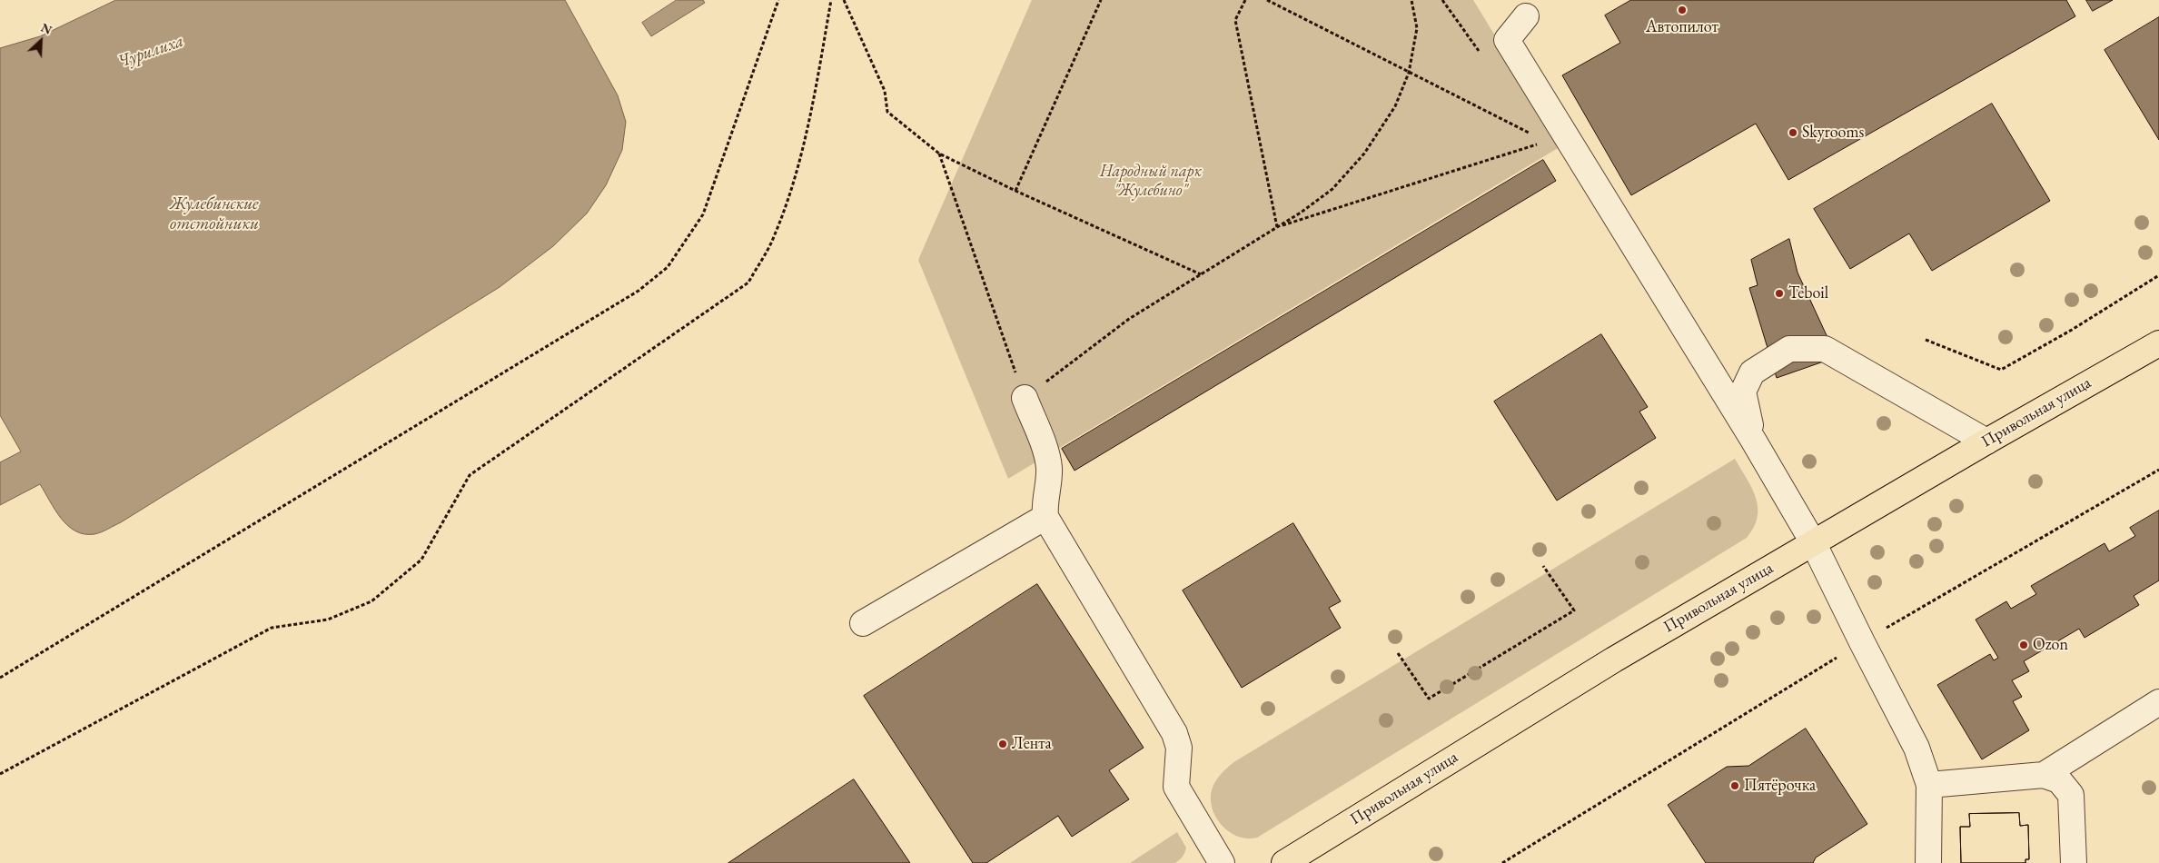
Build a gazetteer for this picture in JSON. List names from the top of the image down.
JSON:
{
  "streets": {
    "main road": ["Привольная улица"]
  },
  "water": ["Чурилиха", "Жулебинские отстойники"],
  "parks": ["Народный парк \"Жулебино\""],
  "places": [
    "Автопилот",
    "Skyrooms",
    "Teboil",
    "Ozon",
    "Лента",
    "Пятёрочка"
  ],
  "north": "top right"
}
